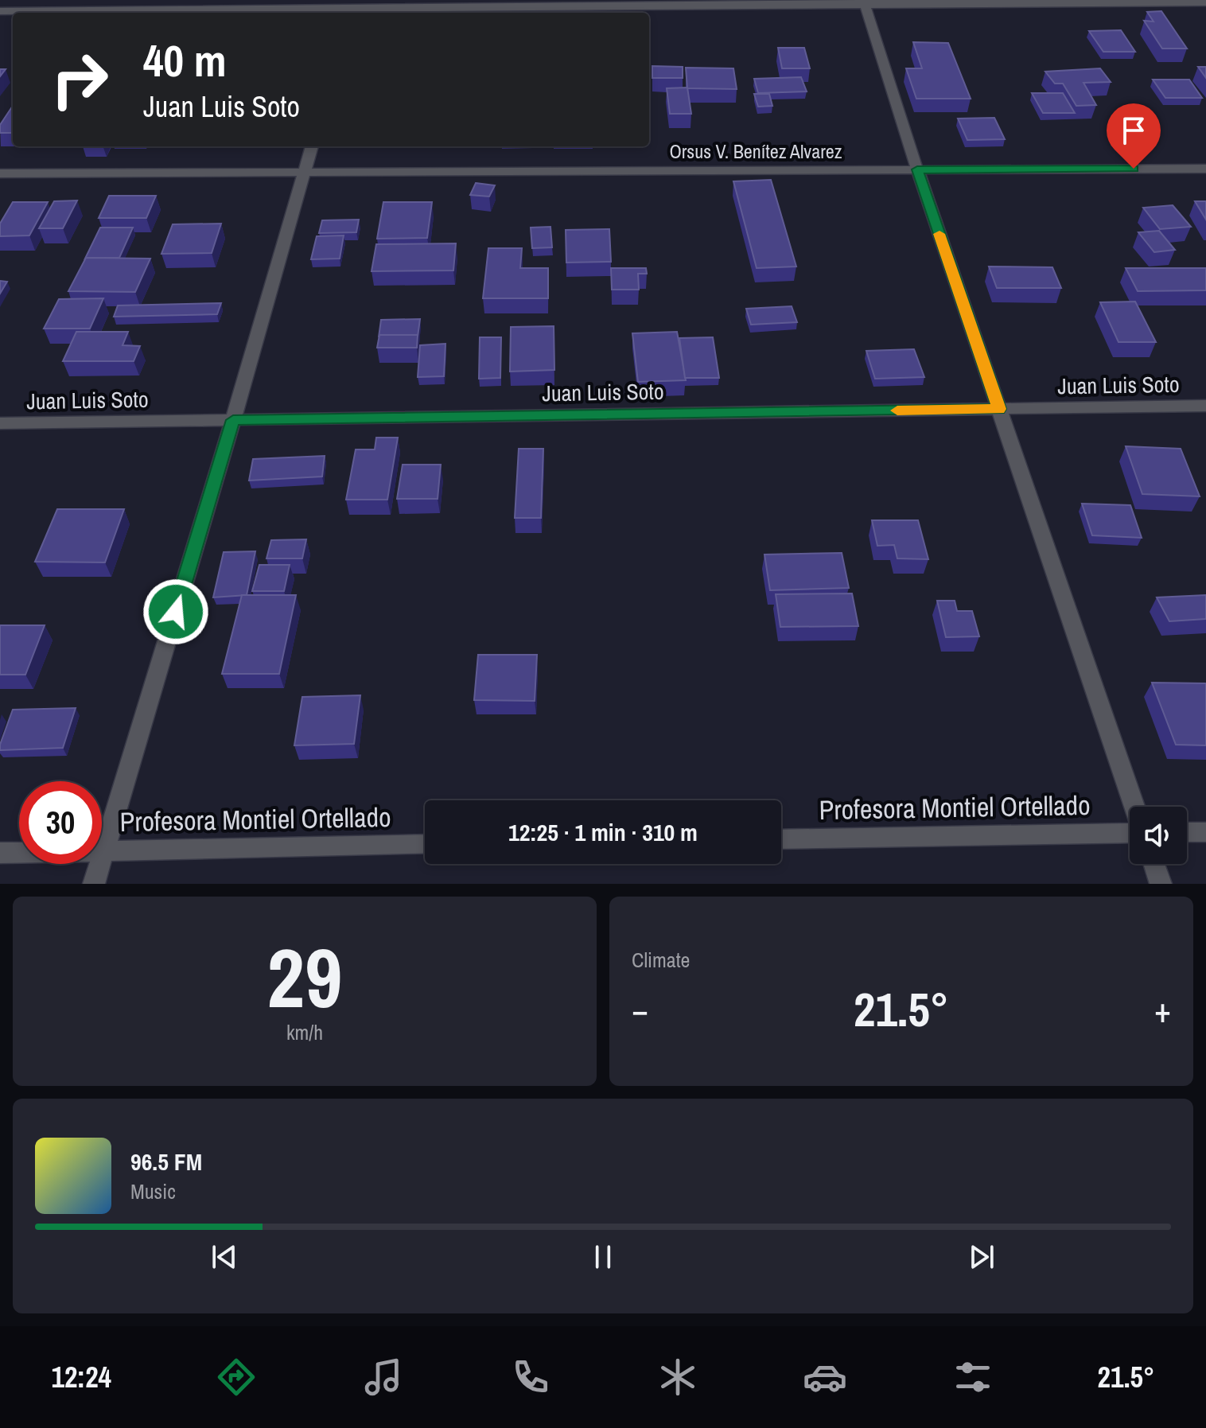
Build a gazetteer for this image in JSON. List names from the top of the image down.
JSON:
{
  "streets": {
    "street": ["Orsus V. Benítez Alvarez", "Juan Luis Soto", "Profesora Montiel Ortellado"]
  },
  "page": {
    "turn": ["40 m", "Juan Luis Soto"],
    "limit": "30",
    "trip": "12:25 · 1 min · 310 m",
    "tile": [
      ["29", "km/h"],
      "Climate"
    ],
    "heat": ["−", "21.5°", "+"],
    "song": ["96.5 FM", "Music"],
    "tabs": ["12:24", "21.5°"]
  }
}
